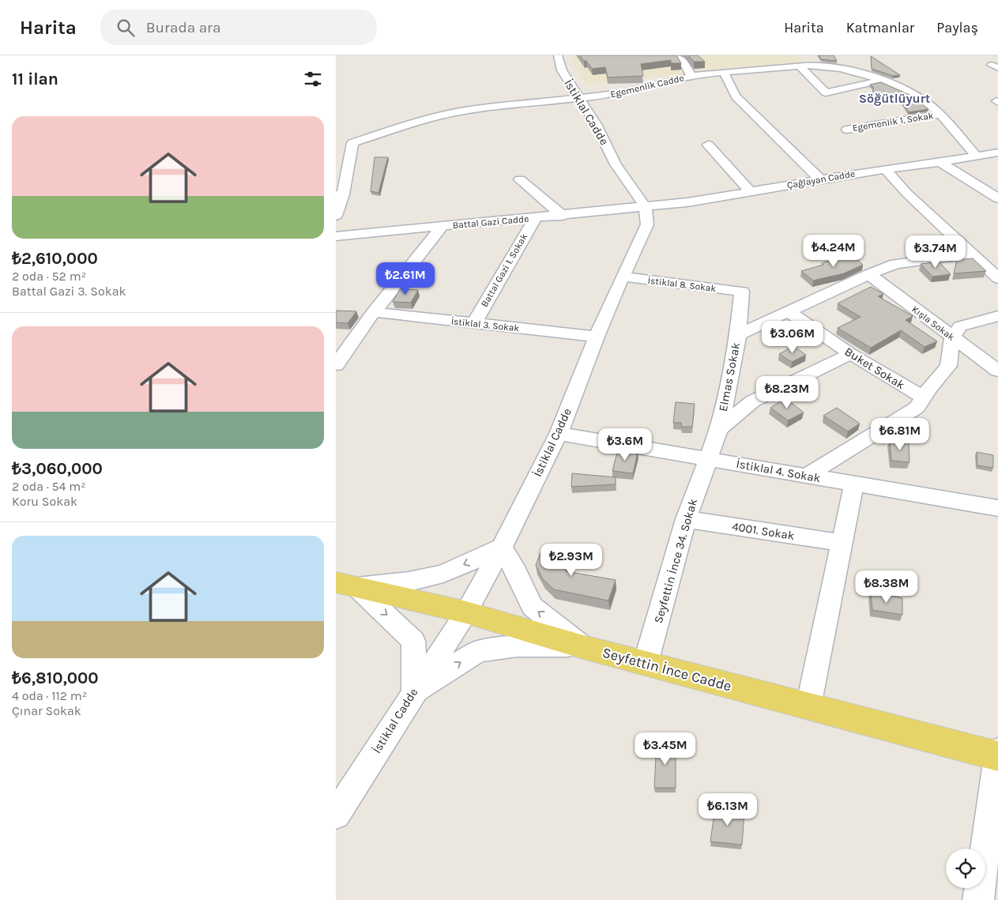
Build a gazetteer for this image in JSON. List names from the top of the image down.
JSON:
{
  "streets": {
    "main road": ["Seyfettin İnce Cadde"],
    "street": [
      "Egemenlik Cadde",
      "İstiklal Cadde",
      "Egemenlik 1. Sokak",
      "Çağlayan Cadde",
      "Battal Gazi Cadde",
      "Battal Gazi 1. Sokak",
      "İstiklal 8. Sokak",
      "Kışla Sokak",
      "İstiklal 3. Sokak",
      "Buket Sokak",
      "Elmas Sokak",
      "İstiklal 4. Sokak",
      "4001. Sokak",
      "Seyfettin İnce 34. Sokak"
    ]
  },
  "crossings": [
    ["Egemenlik Cadde", "İstiklal Cadde"],
    ["Egemenlik Cadde", "Egemenlik 1. Sokak"],
    ["Egemenlik Cadde", "Çağlayan Cadde"],
    ["İstiklal Cadde", "Çağlayan Cadde"],
    ["İstiklal Cadde", "Battal Gazi Cadde"],
    ["İstiklal Cadde", "İstiklal 8. Sokak"],
    ["İstiklal Cadde", "İstiklal 3. Sokak"],
    ["İstiklal Cadde", "İstiklal 4. Sokak"],
    ["İstiklal Cadde", "Seyfettin İnce Cadde"],
    ["Çağlayan Cadde", "Battal Gazi Cadde"],
    ["Battal Gazi Cadde", "Battal Gazi 1. Sokak"],
    ["Battal Gazi 1. Sokak", "İstiklal 3. Sokak"],
    ["İstiklal 8. Sokak", "Elmas Sokak"],
    ["Elmas Sokak", "İstiklal 4. Sokak"],
    ["Elmas Sokak", "Seyfettin İnce 34. Sokak"],
    ["İstiklal 4. Sokak", "Seyfettin İnce 34. Sokak"],
    ["4001. Sokak", "Seyfettin İnce 34. Sokak"],
    ["Seyfettin İnce 34. Sokak", "Seyfettin İnce Cadde"]
  ],
  "districts": ["Söğütlüyurt"],
  "page": {
    "header": "Harita",
    "search": "Burada ara",
    "nav": ["Harita", "Katmanlar", "Paylaş"],
    "heading": "11 ilan",
    "list": [
      {
        "name": "₺2,610,000",
        "note": "2 oda · 52 m² · Battal Gazi 3. Sokak"
      },
      {
        "name": "₺3,060,000",
        "note": "2 oda · 54 m² · Koru Sokak"
      },
      {
        "name": "₺6,810,000",
        "note": "4 oda · 112 m² · Çınar Sokak"
      }
    ],
    "price": [
      "₺4.24M",
      "₺3.74M",
      "₺2.61M",
      "₺3.06M",
      "₺8.23M",
      "₺6.81M",
      "₺3.6M",
      "₺2.93M",
      "₺8.38M",
      "₺3.45M",
      "₺6.13M"
    ]
  }
}
